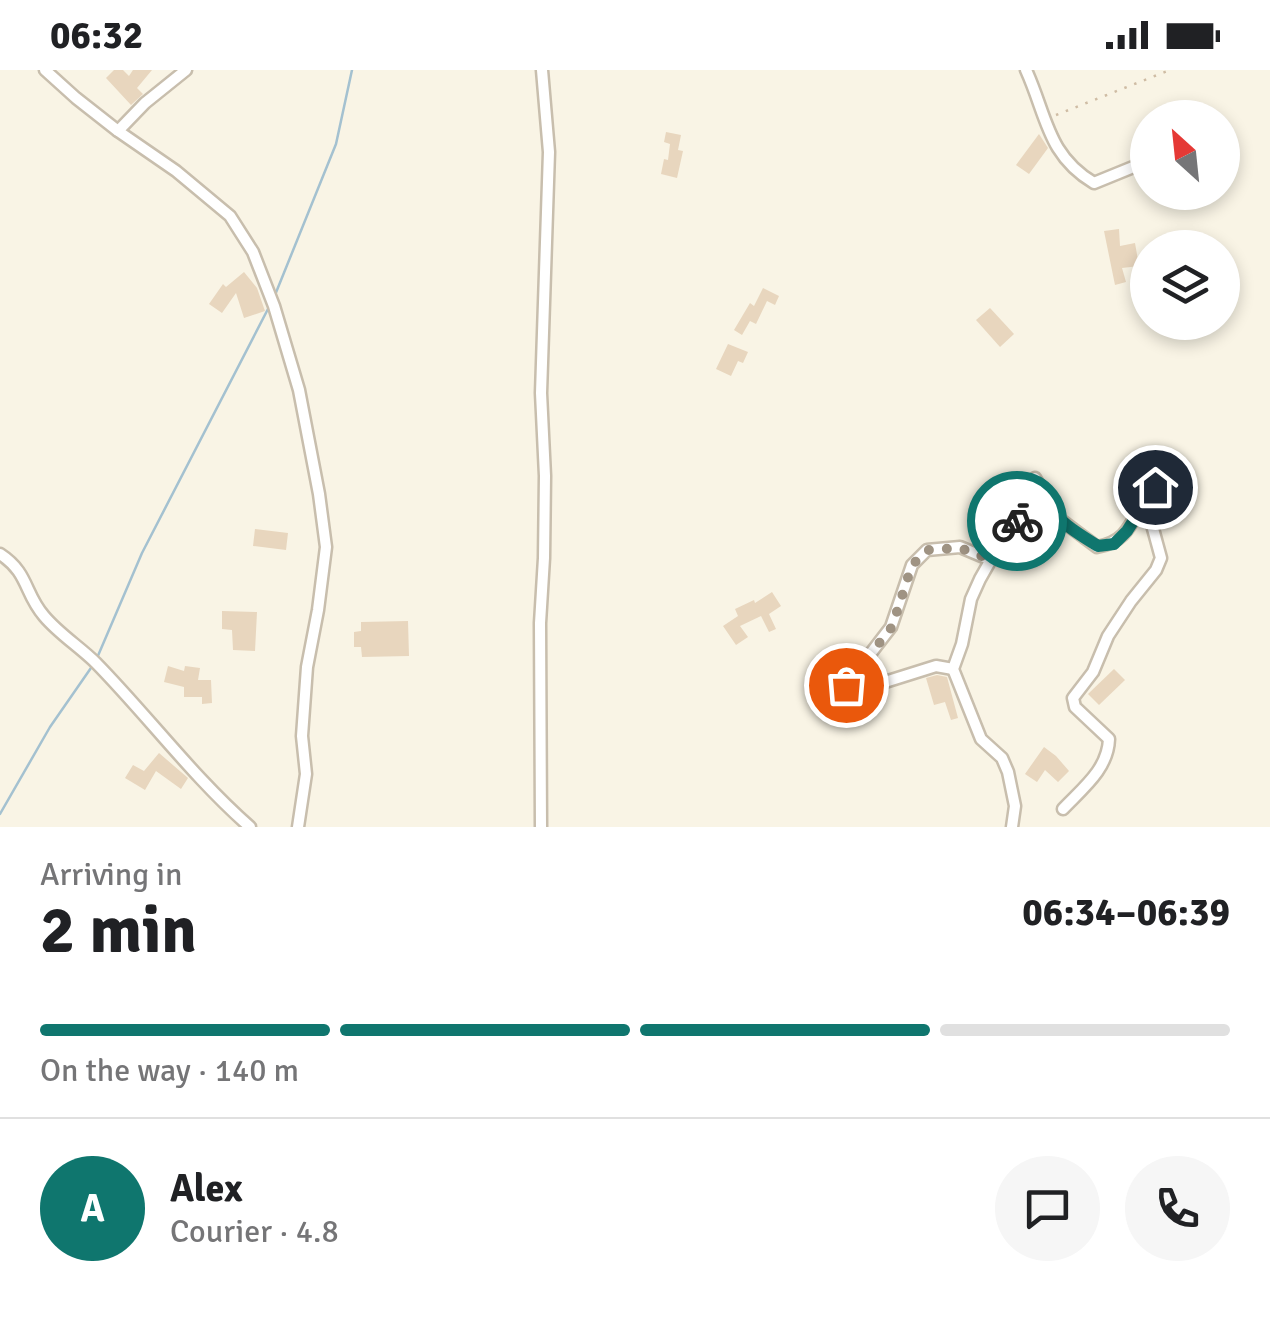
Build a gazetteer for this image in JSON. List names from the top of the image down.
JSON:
{
  "north": "top left",
  "page": {
    "status": "06:32",
    "heading": ["2 min", "Arriving in", "06:34–06:39"],
    "panel": ["Alex", "Courier · 4.8"],
    "bar": "On the way · 140 m",
    "round": "A"
  }
}
